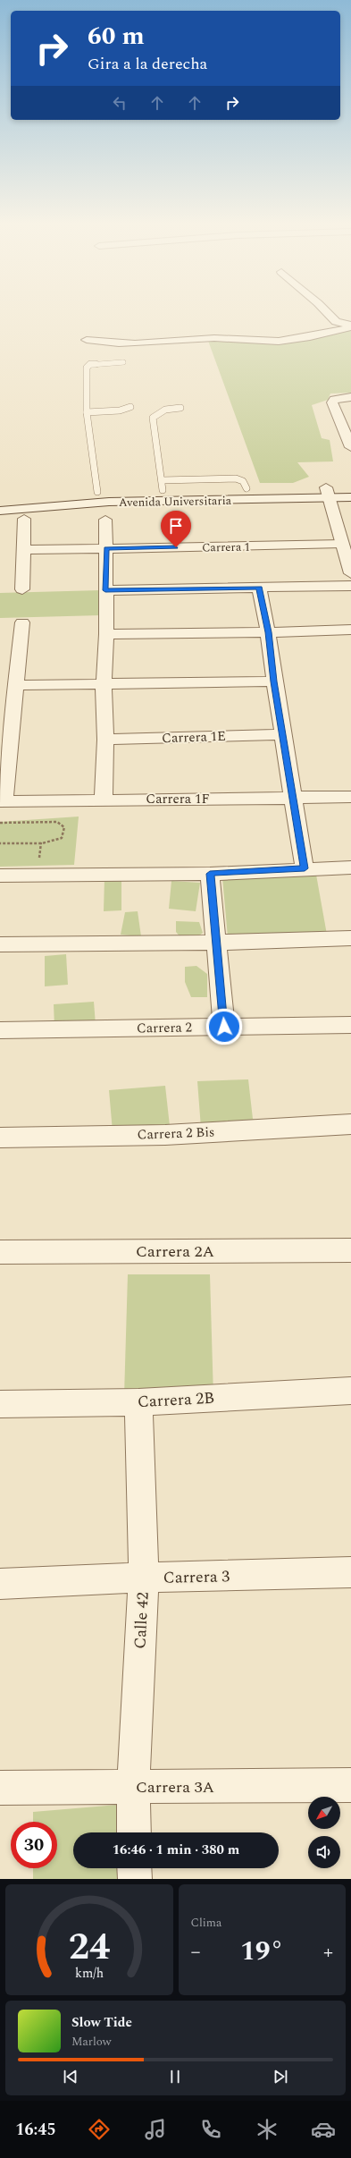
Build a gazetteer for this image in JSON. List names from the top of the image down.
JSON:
{
  "streets": {
    "street": [
      "Avenida Universitaria",
      "Carrera 1",
      "Carrera 1E",
      "Carrera 1F",
      "Carrera 2",
      "Carrera 2 Bis",
      "Carrera 2A",
      "Carrera 2B",
      "Carrera 3",
      "Calle 42",
      "Carrera 3A"
    ]
  },
  "crossings": [
    ["Carrera 2B", "Calle 42"],
    ["Carrera 3", "Calle 42"],
    ["Calle 42", "Carrera 3A"]
  ],
  "north": "bottom left",
  "page": {
    "turn": ["60 m", "Gira a la derecha"],
    "limit": "30",
    "trip": "16:46 · 1 min · 380 m",
    "tile": "Clima",
    "heat": ["−", "19°", "+"],
    "song": ["Slow Tide", "Marlow"],
    "tabs": "16:45",
    "gauge": ["24", "km/h"]
  }
}
